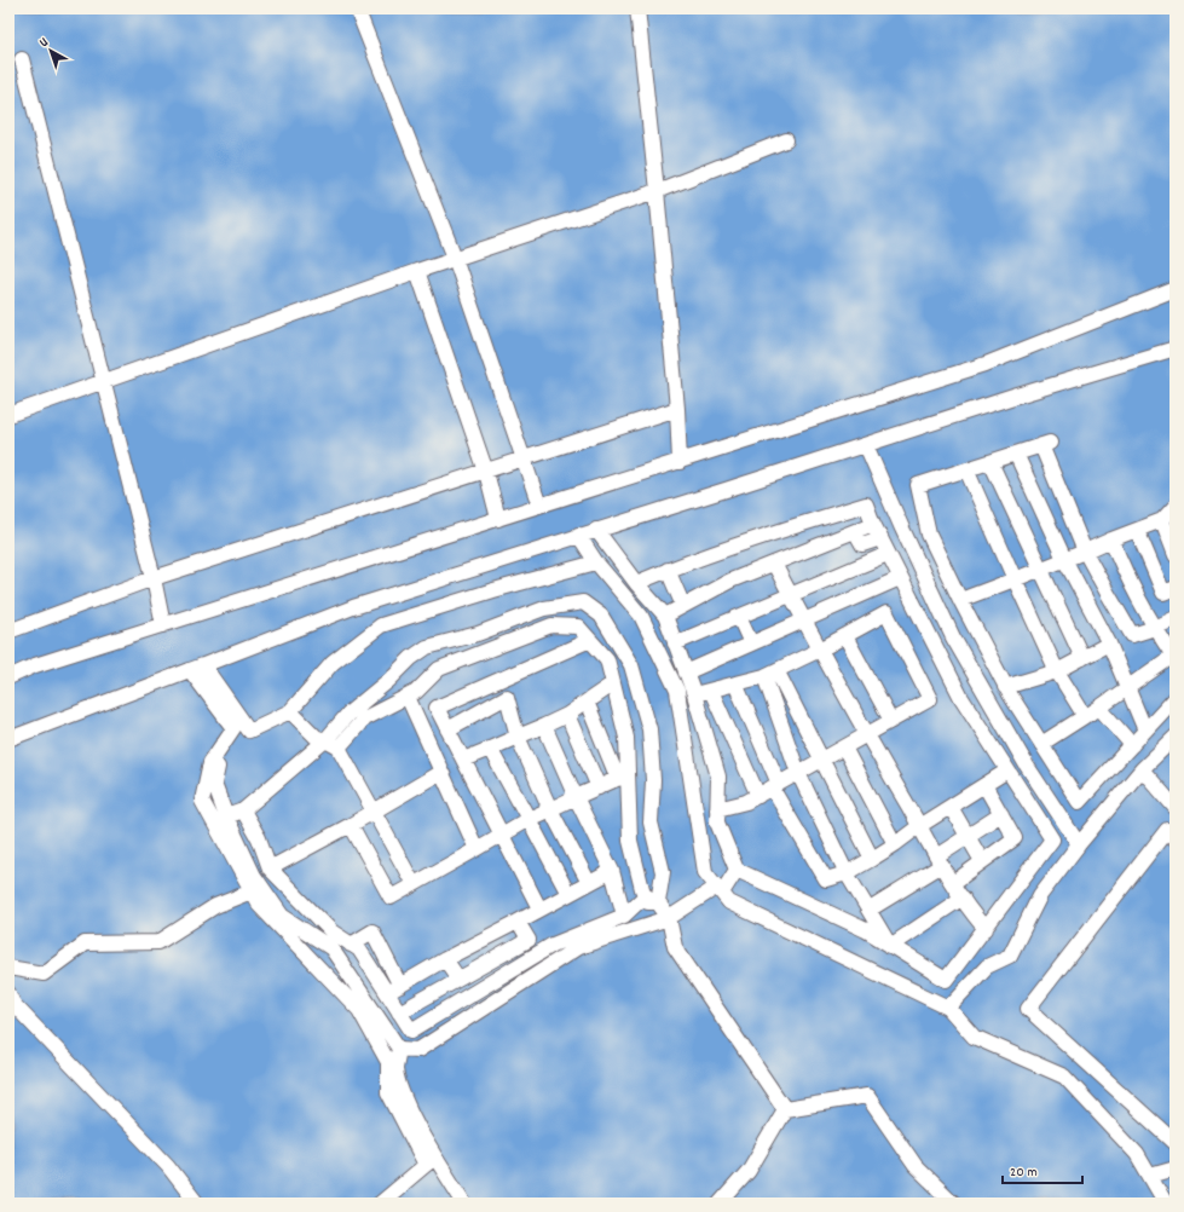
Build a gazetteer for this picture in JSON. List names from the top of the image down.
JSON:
{
  "scale_bar": "20 m",
  "north": "top left"
}
